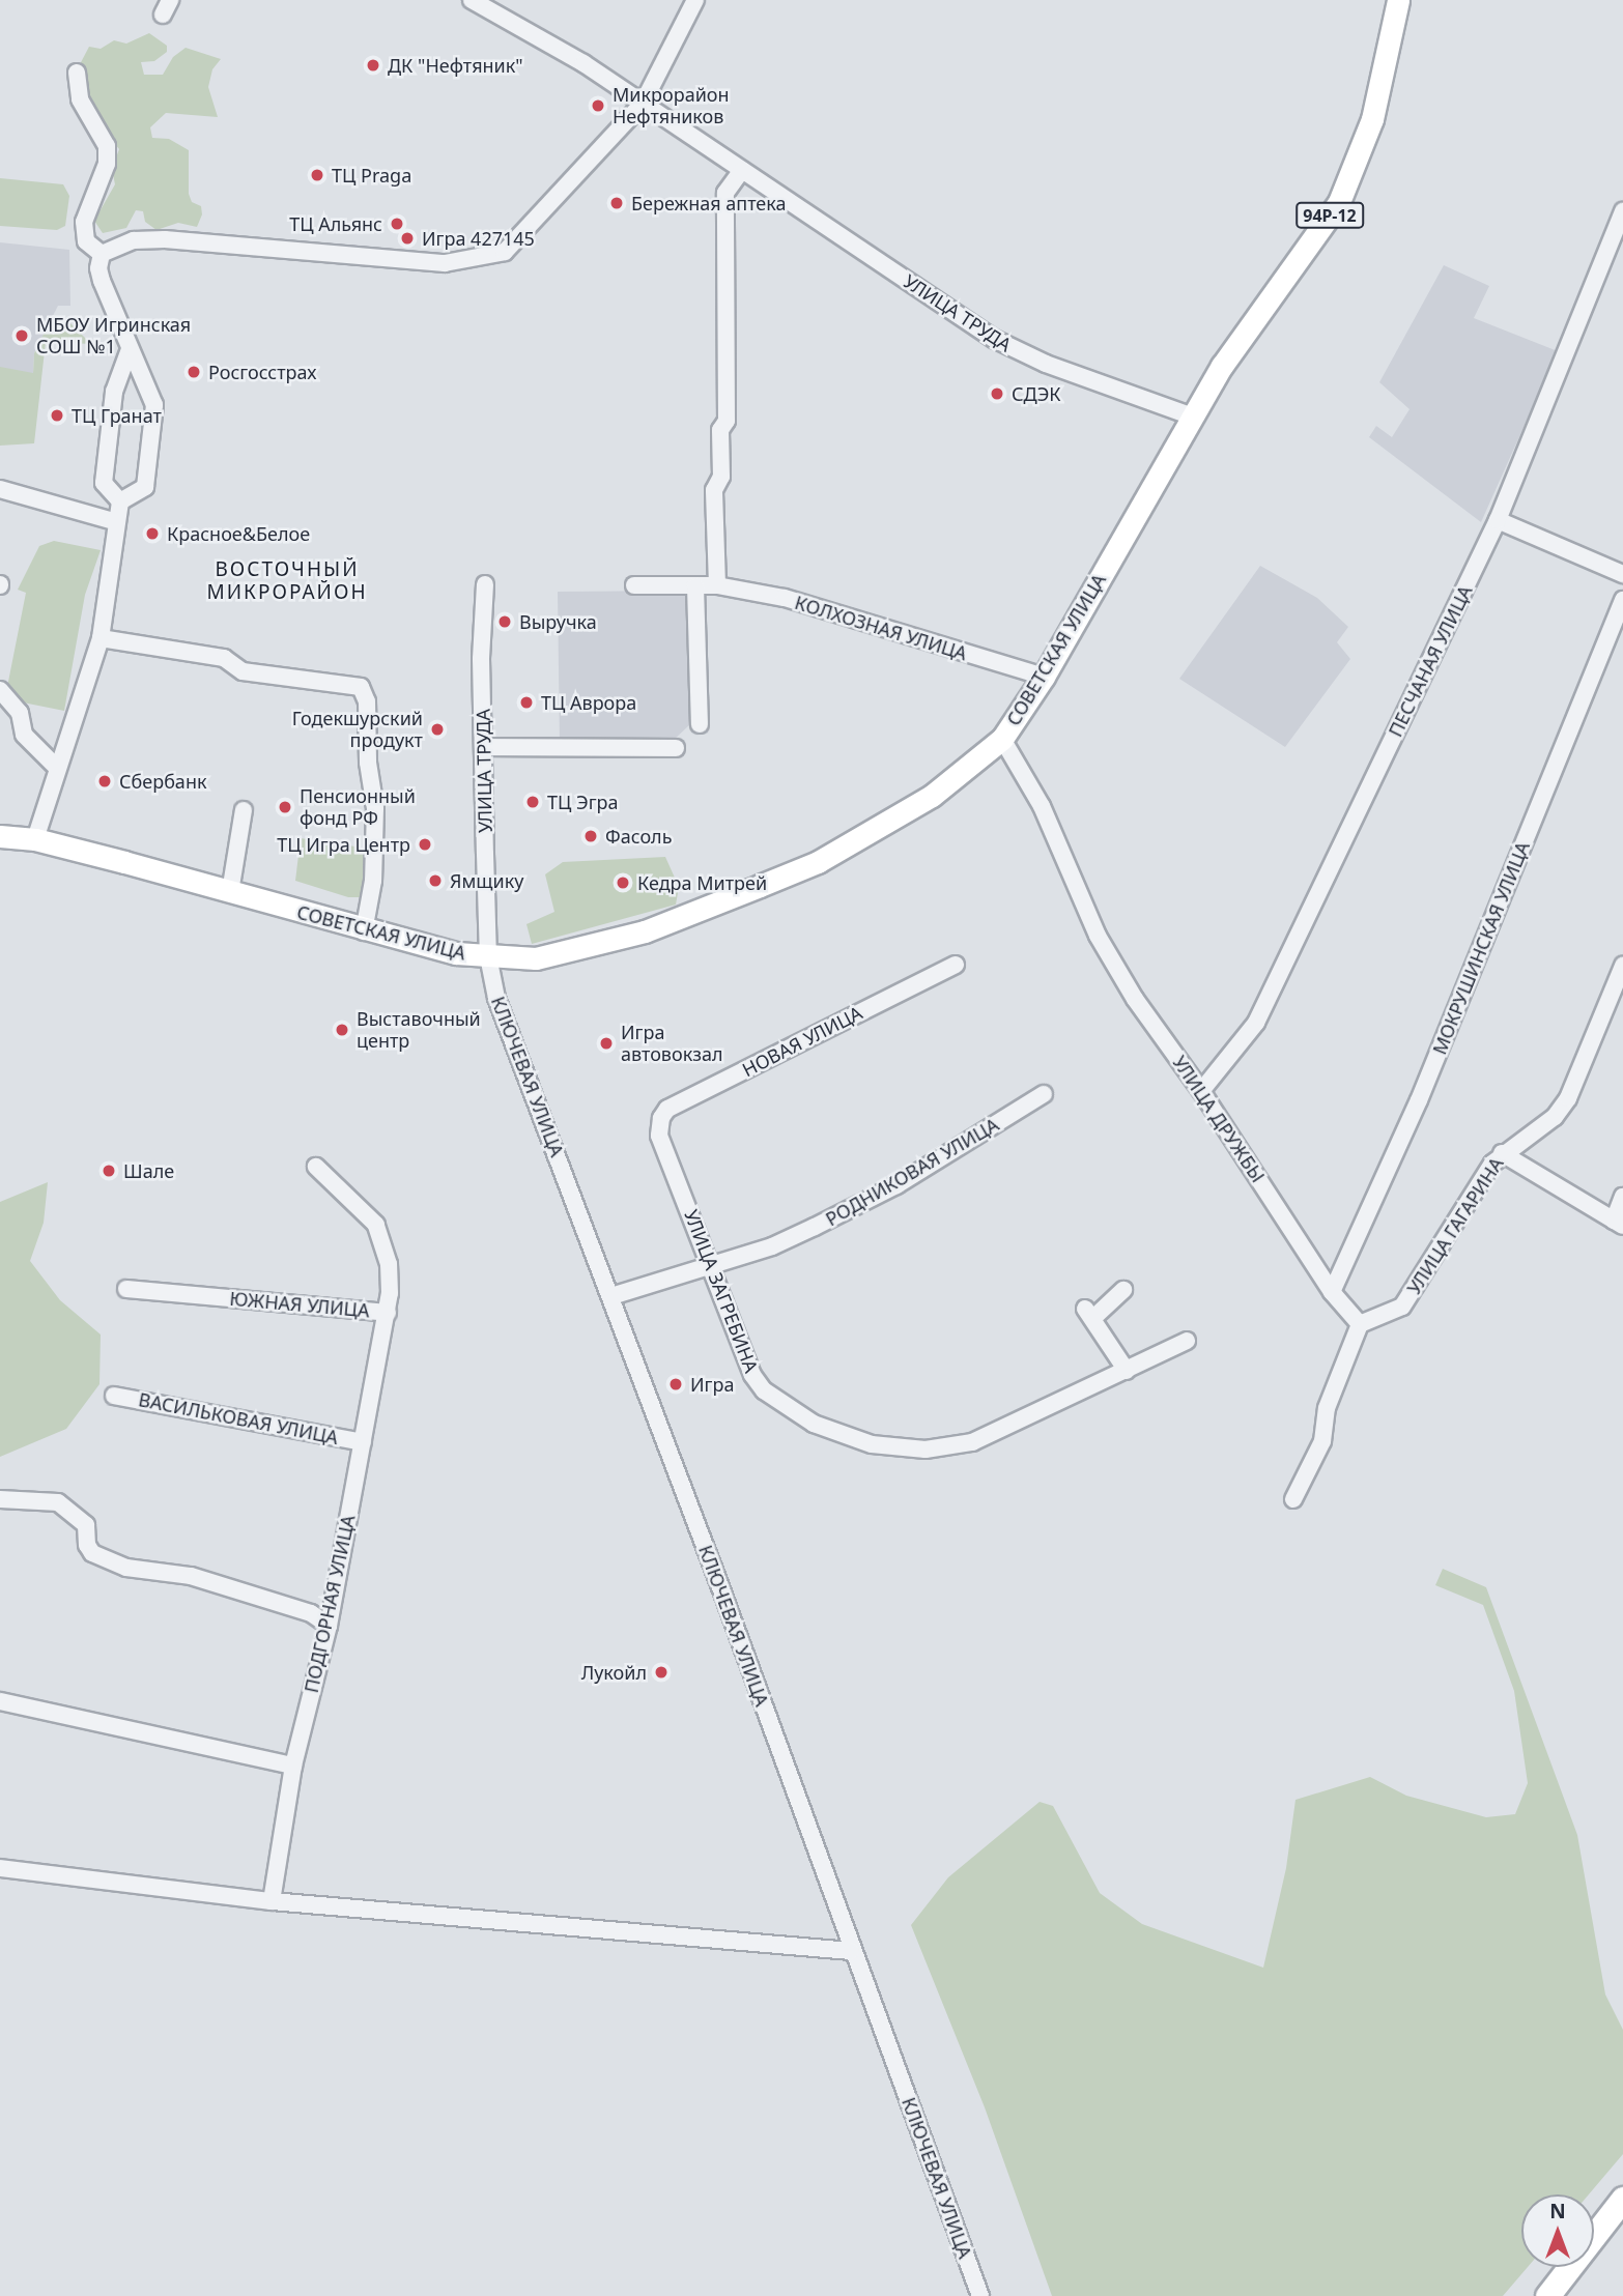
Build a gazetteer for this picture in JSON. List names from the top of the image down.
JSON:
{
  "streets": {
    "main road": ["94Р-12", "СОВЕТСКАЯ УЛИЦА"],
    "street": [
      "УЛИЦА ТРУДА",
      "КОЛХОЗНАЯ УЛИЦА",
      "ПЕСЧАНАЯ УЛИЦА",
      "МОКРУШИНСКАЯ УЛИЦА",
      "НОВАЯ УЛИЦА",
      "КЛЮЧЕВАЯ УЛИЦА",
      "УЛИЦА ДРУЖБЫ",
      "РОДНИКОВАЯ УЛИЦА",
      "УЛИЦА ГАГАРИНА",
      "УЛИЦА ЗАГРЕБИНА",
      "ЮЖНАЯ УЛИЦА",
      "ВАСИЛЬКОВАЯ УЛИЦА",
      "ПОДГОРНАЯ УЛИЦА"
    ]
  },
  "crossings": [
    ["УЛИЦА ТРУДА", "СОВЕТСКАЯ УЛИЦА"],
    ["УЛИЦА ТРУДА", "КЛЮЧЕВАЯ УЛИЦА"],
    ["КОЛХОЗНАЯ УЛИЦА", "СОВЕТСКАЯ УЛИЦА"],
    ["СОВЕТСКАЯ УЛИЦА", "КЛЮЧЕВАЯ УЛИЦА"],
    ["СОВЕТСКАЯ УЛИЦА", "УЛИЦА ДРУЖБЫ"],
    ["ПЕСЧАНАЯ УЛИЦА", "УЛИЦА ДРУЖБЫ"],
    ["МОКРУШИНСКАЯ УЛИЦА", "УЛИЦА ДРУЖБЫ"],
    ["НОВАЯ УЛИЦА", "УЛИЦА ЗАГРЕБИНА"],
    ["КЛЮЧЕВАЯ УЛИЦА", "РОДНИКОВАЯ УЛИЦА"],
    ["УЛИЦА ДРУЖБЫ", "УЛИЦА ГАГАРИНА"],
    ["РОДНИКОВАЯ УЛИЦА", "УЛИЦА ЗАГРЕБИНА"],
    ["ЮЖНАЯ УЛИЦА", "ПОДГОРНАЯ УЛИЦА"],
    ["ВАСИЛЬКОВАЯ УЛИЦА", "ПОДГОРНАЯ УЛИЦА"]
  ],
  "districts": ["ВОСТОЧНЫЙ МИКРОРАЙОН"],
  "places": [
    "ДК \"Нефтяник\"",
    "Микрорайон Нефтяников",
    "ТЦ Praga",
    "Бережная аптека",
    "ТЦ Альянс",
    "Игра 427145",
    "МБОУ Игринская СОШ №1",
    "Росгосстрах",
    "СДЭК",
    "ТЦ Гранат",
    "Красное&Белое",
    "Выручка",
    "ТЦ Аврора",
    "Годекшурский продукт",
    "Сбербанк",
    "ТЦ Эгра",
    "Пенсионный фонд РФ",
    "Фасоль",
    "ТЦ Игра Центр",
    "Ямщику",
    "Кедра Митрей",
    "Выставочный центр",
    "Игра автовокзал",
    "Шале",
    "Игра",
    "Лукойл"
  ],
  "north": "top"
}
